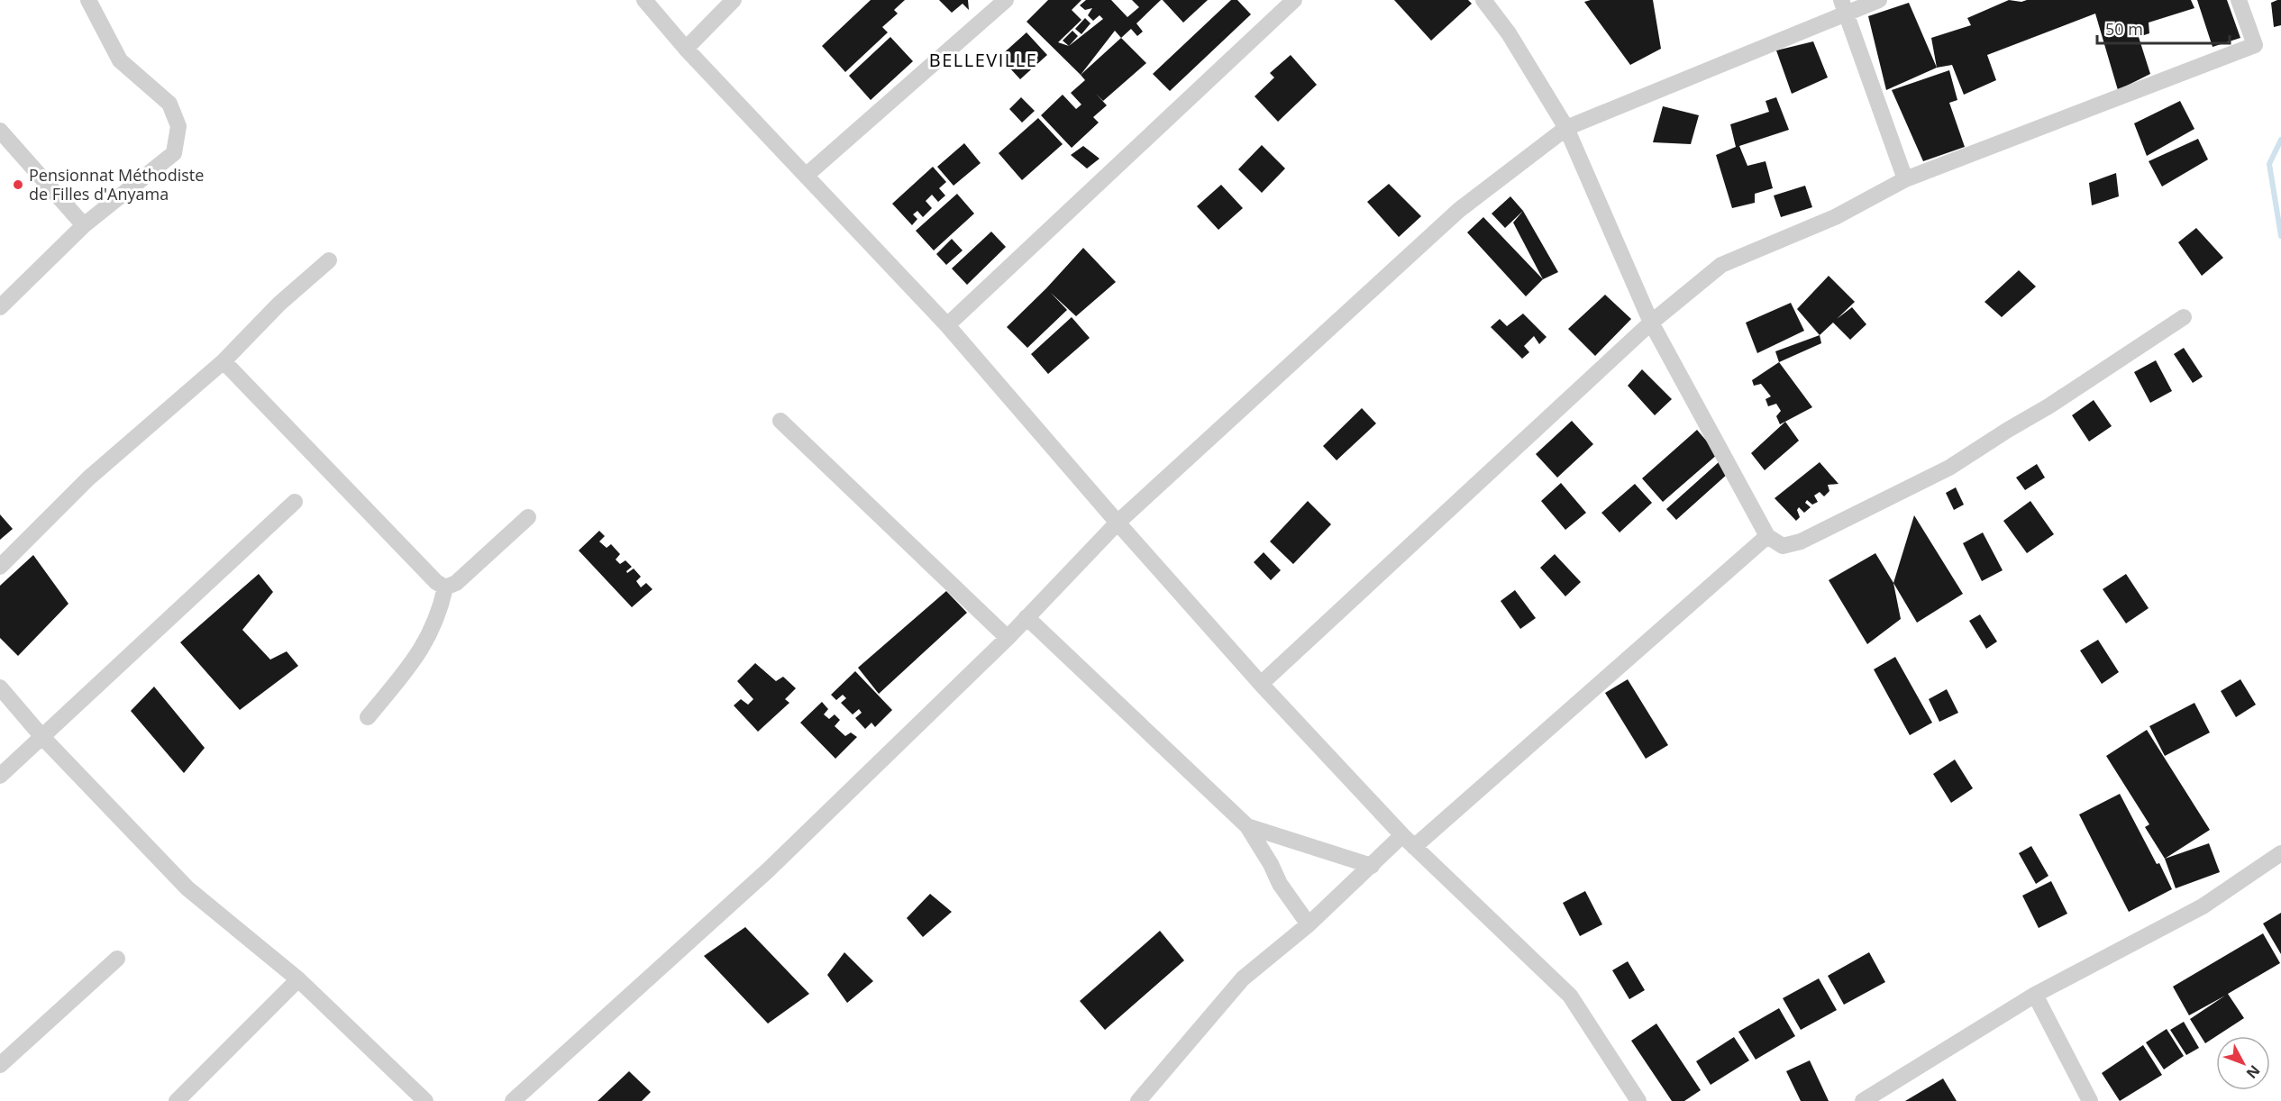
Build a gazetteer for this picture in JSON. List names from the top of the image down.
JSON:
{
  "districts": ["BELLEVILLE"],
  "places": ["Pensionnat Méthodiste de Filles d'Anyama"],
  "scale_bar": "50 m",
  "north": "bottom right"
}
